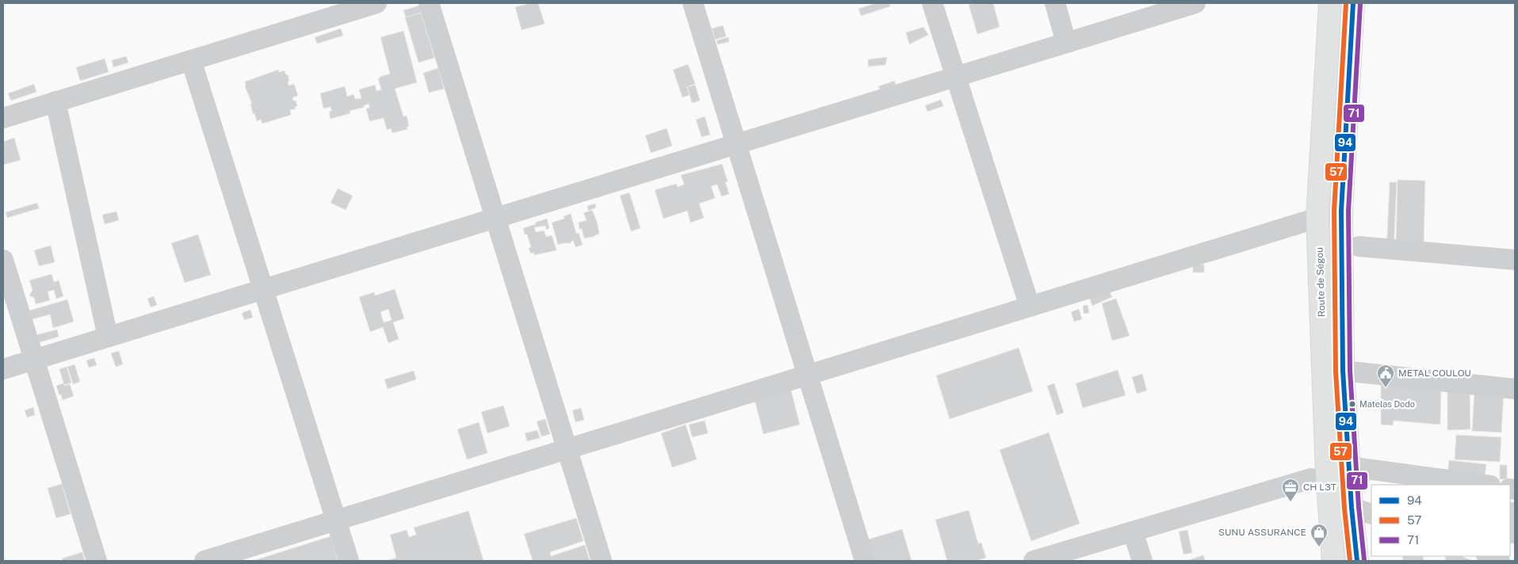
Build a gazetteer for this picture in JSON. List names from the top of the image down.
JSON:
{
  "streets": {
    "highway": ["Route de Ségou"]
  },
  "places": {
    "public building": ["METAL COULOU"],
    "other": ["Matelas Dodo"],
    "office": ["CH L3T"],
    "shop": ["SUNU ASSURANCE"]
  },
  "lines": ["transit line 94", "transit line 57", "transit line 71"],
  "legend": ["94", "57", "71"]
}
